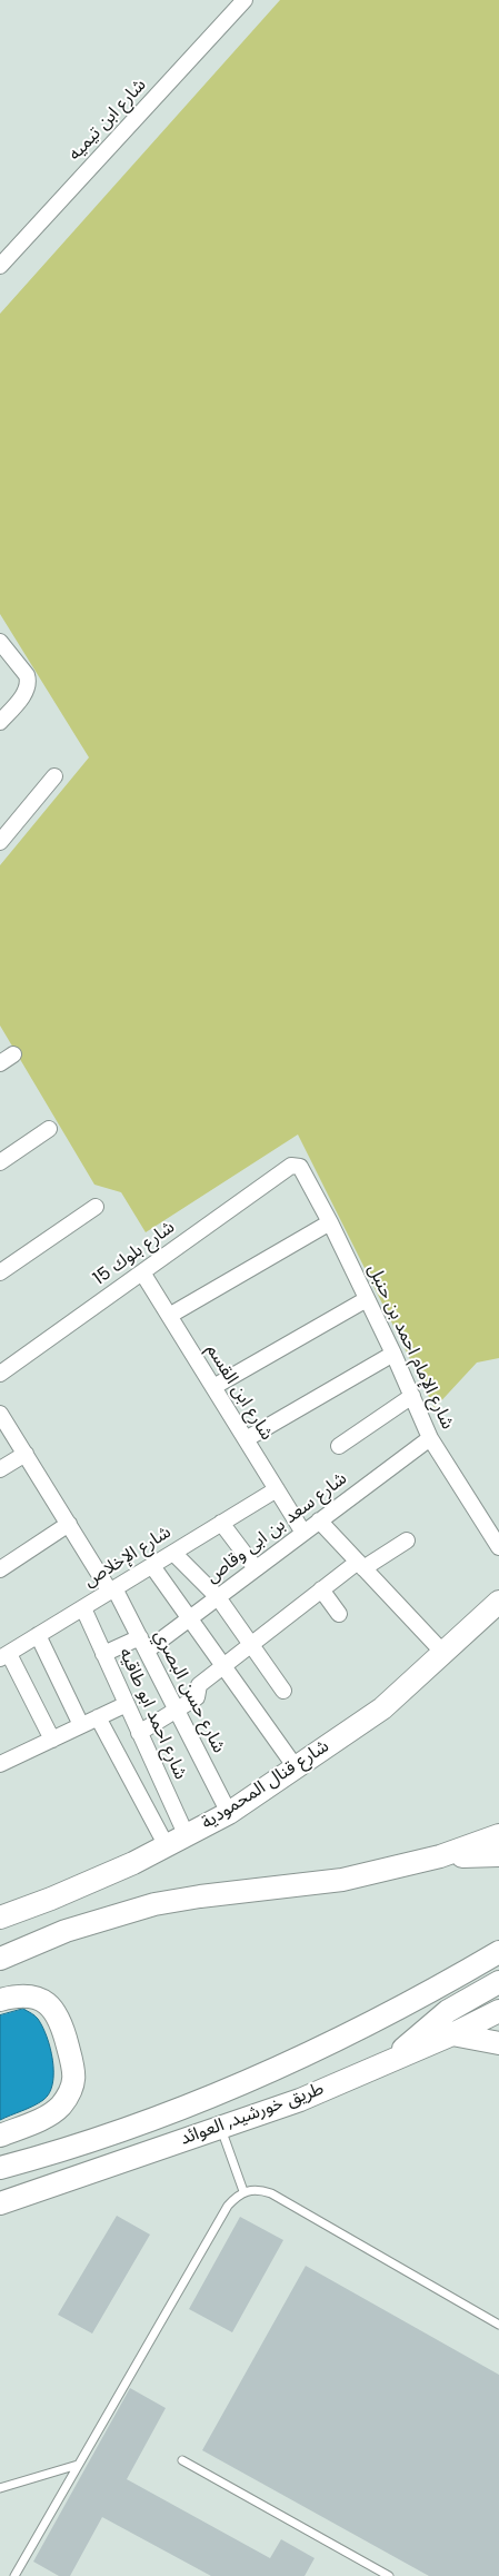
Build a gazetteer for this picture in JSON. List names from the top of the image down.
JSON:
{
  "streets": {
    "main road": ["شارع قنال المحمودية", "طريق خورشيد, العوائد"],
    "street": [
      "شارع ابن تيميه",
      "شارع بلوك 15",
      "شارع الإمام احمد بن حنبل",
      "شارع ابن القسم",
      "شارع سعد بن ابى وقاص",
      "شارع الإخلاص",
      "شارع حسن البصري",
      "شارع احمد ابو طاقيه"
    ]
  },
  "crossings": [
    ["شارع بلوك 15", "شارع الإمام احمد بن حنبل"],
    ["شارع بلوك 15", "شارع ابن القسم"],
    ["شارع الإمام احمد بن حنبل", "شارع سعد بن ابى وقاص"],
    ["شارع ابن القسم", "شارع سعد بن ابى وقاص"],
    ["شارع ابن القسم", "شارع الإخلاص"],
    ["شارع سعد بن ابى وقاص", "شارع حسن البصري"],
    ["شارع سعد بن ابى وقاص", "شارع احمد ابو طاقيه"],
    ["شارع الإخلاص", "شارع حسن البصري"],
    ["شارع الإخلاص", "شارع احمد ابو طاقيه"],
    ["شارع حسن البصري", "شارع قنال المحمودية"],
    ["شارع احمد ابو طاقيه", "شارع قنال المحمودية"]
  ]
}
